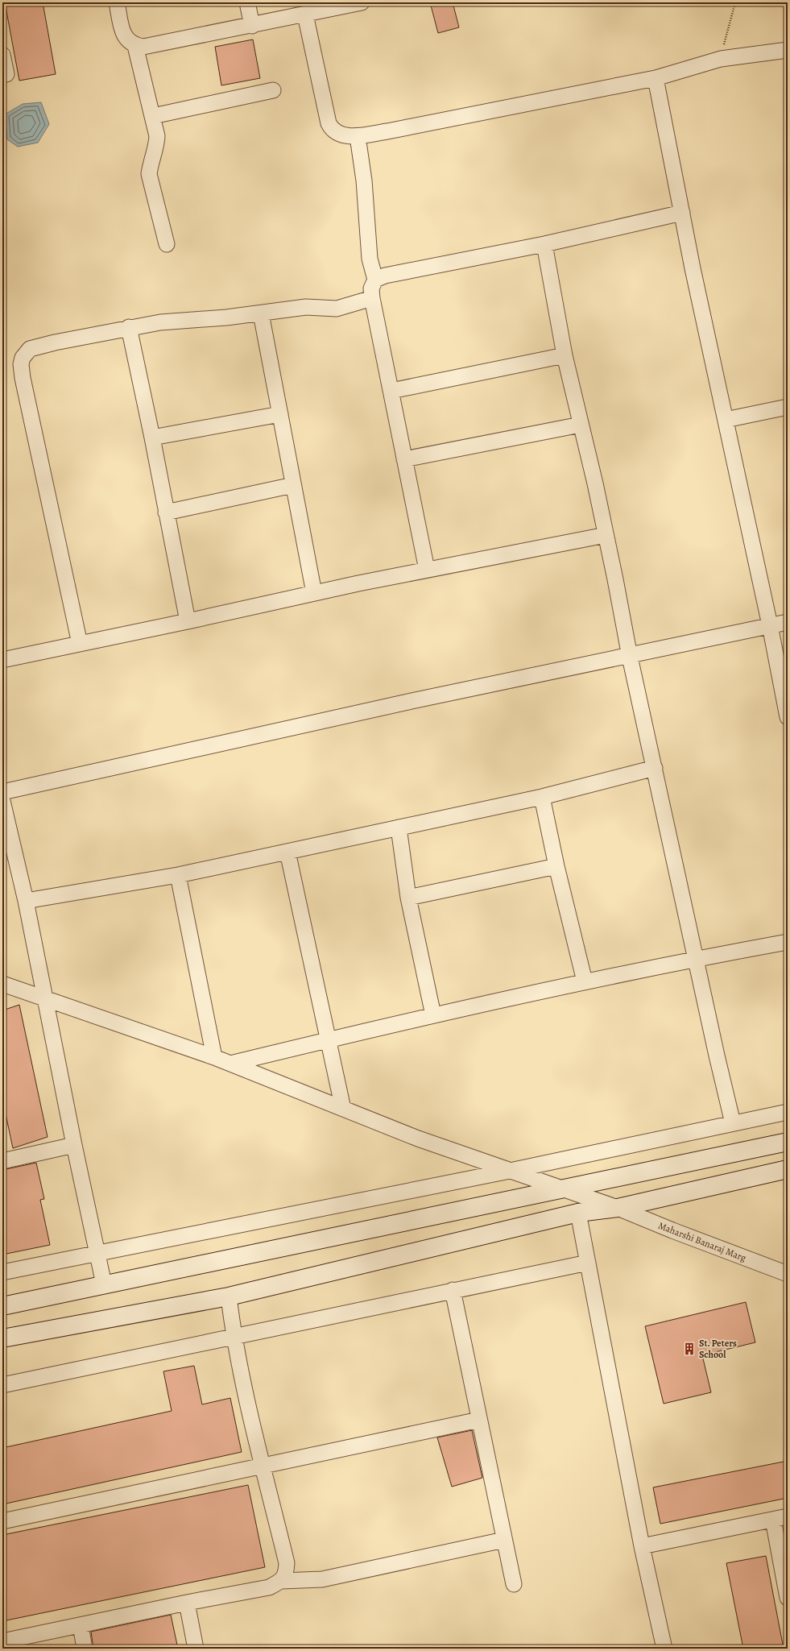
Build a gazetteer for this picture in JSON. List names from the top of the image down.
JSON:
{
  "streets": {
    "street": ["Maharshi Banaraj Marg"]
  },
  "places": {
    "building": ["St. Peters School"]
  }
}
